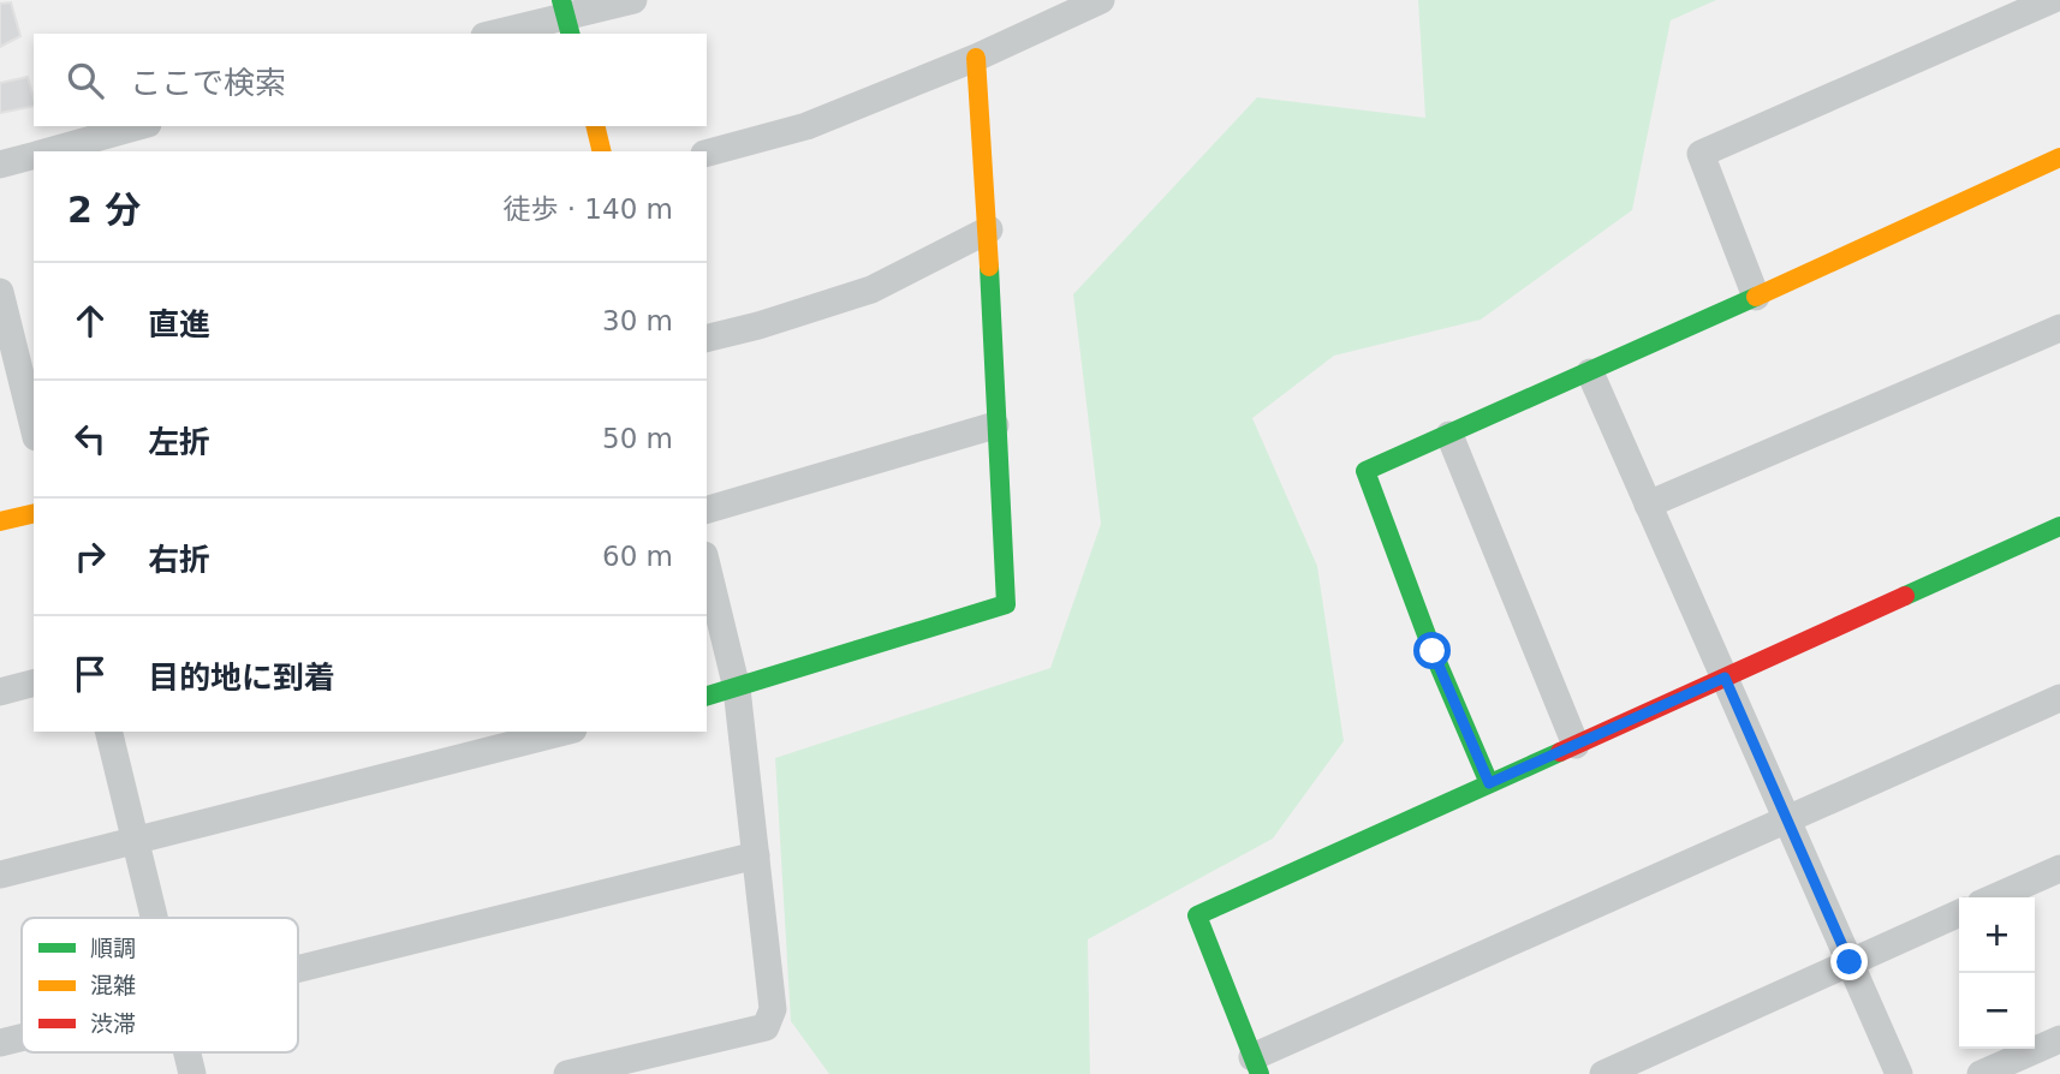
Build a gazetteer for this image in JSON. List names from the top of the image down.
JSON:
{
  "legend": ["順調", "混雑", "渋滞"],
  "page": {
    "search": "ここで検索",
    "heading": ["2 分", "徒歩 · 140 m"],
    "list": [
      ["直進", "30 m"],
      ["左折", "50 m"],
      ["右折", "60 m"],
      "目的地に到着"
    ],
    "map_buttons": ["+", "−"]
  }
}
